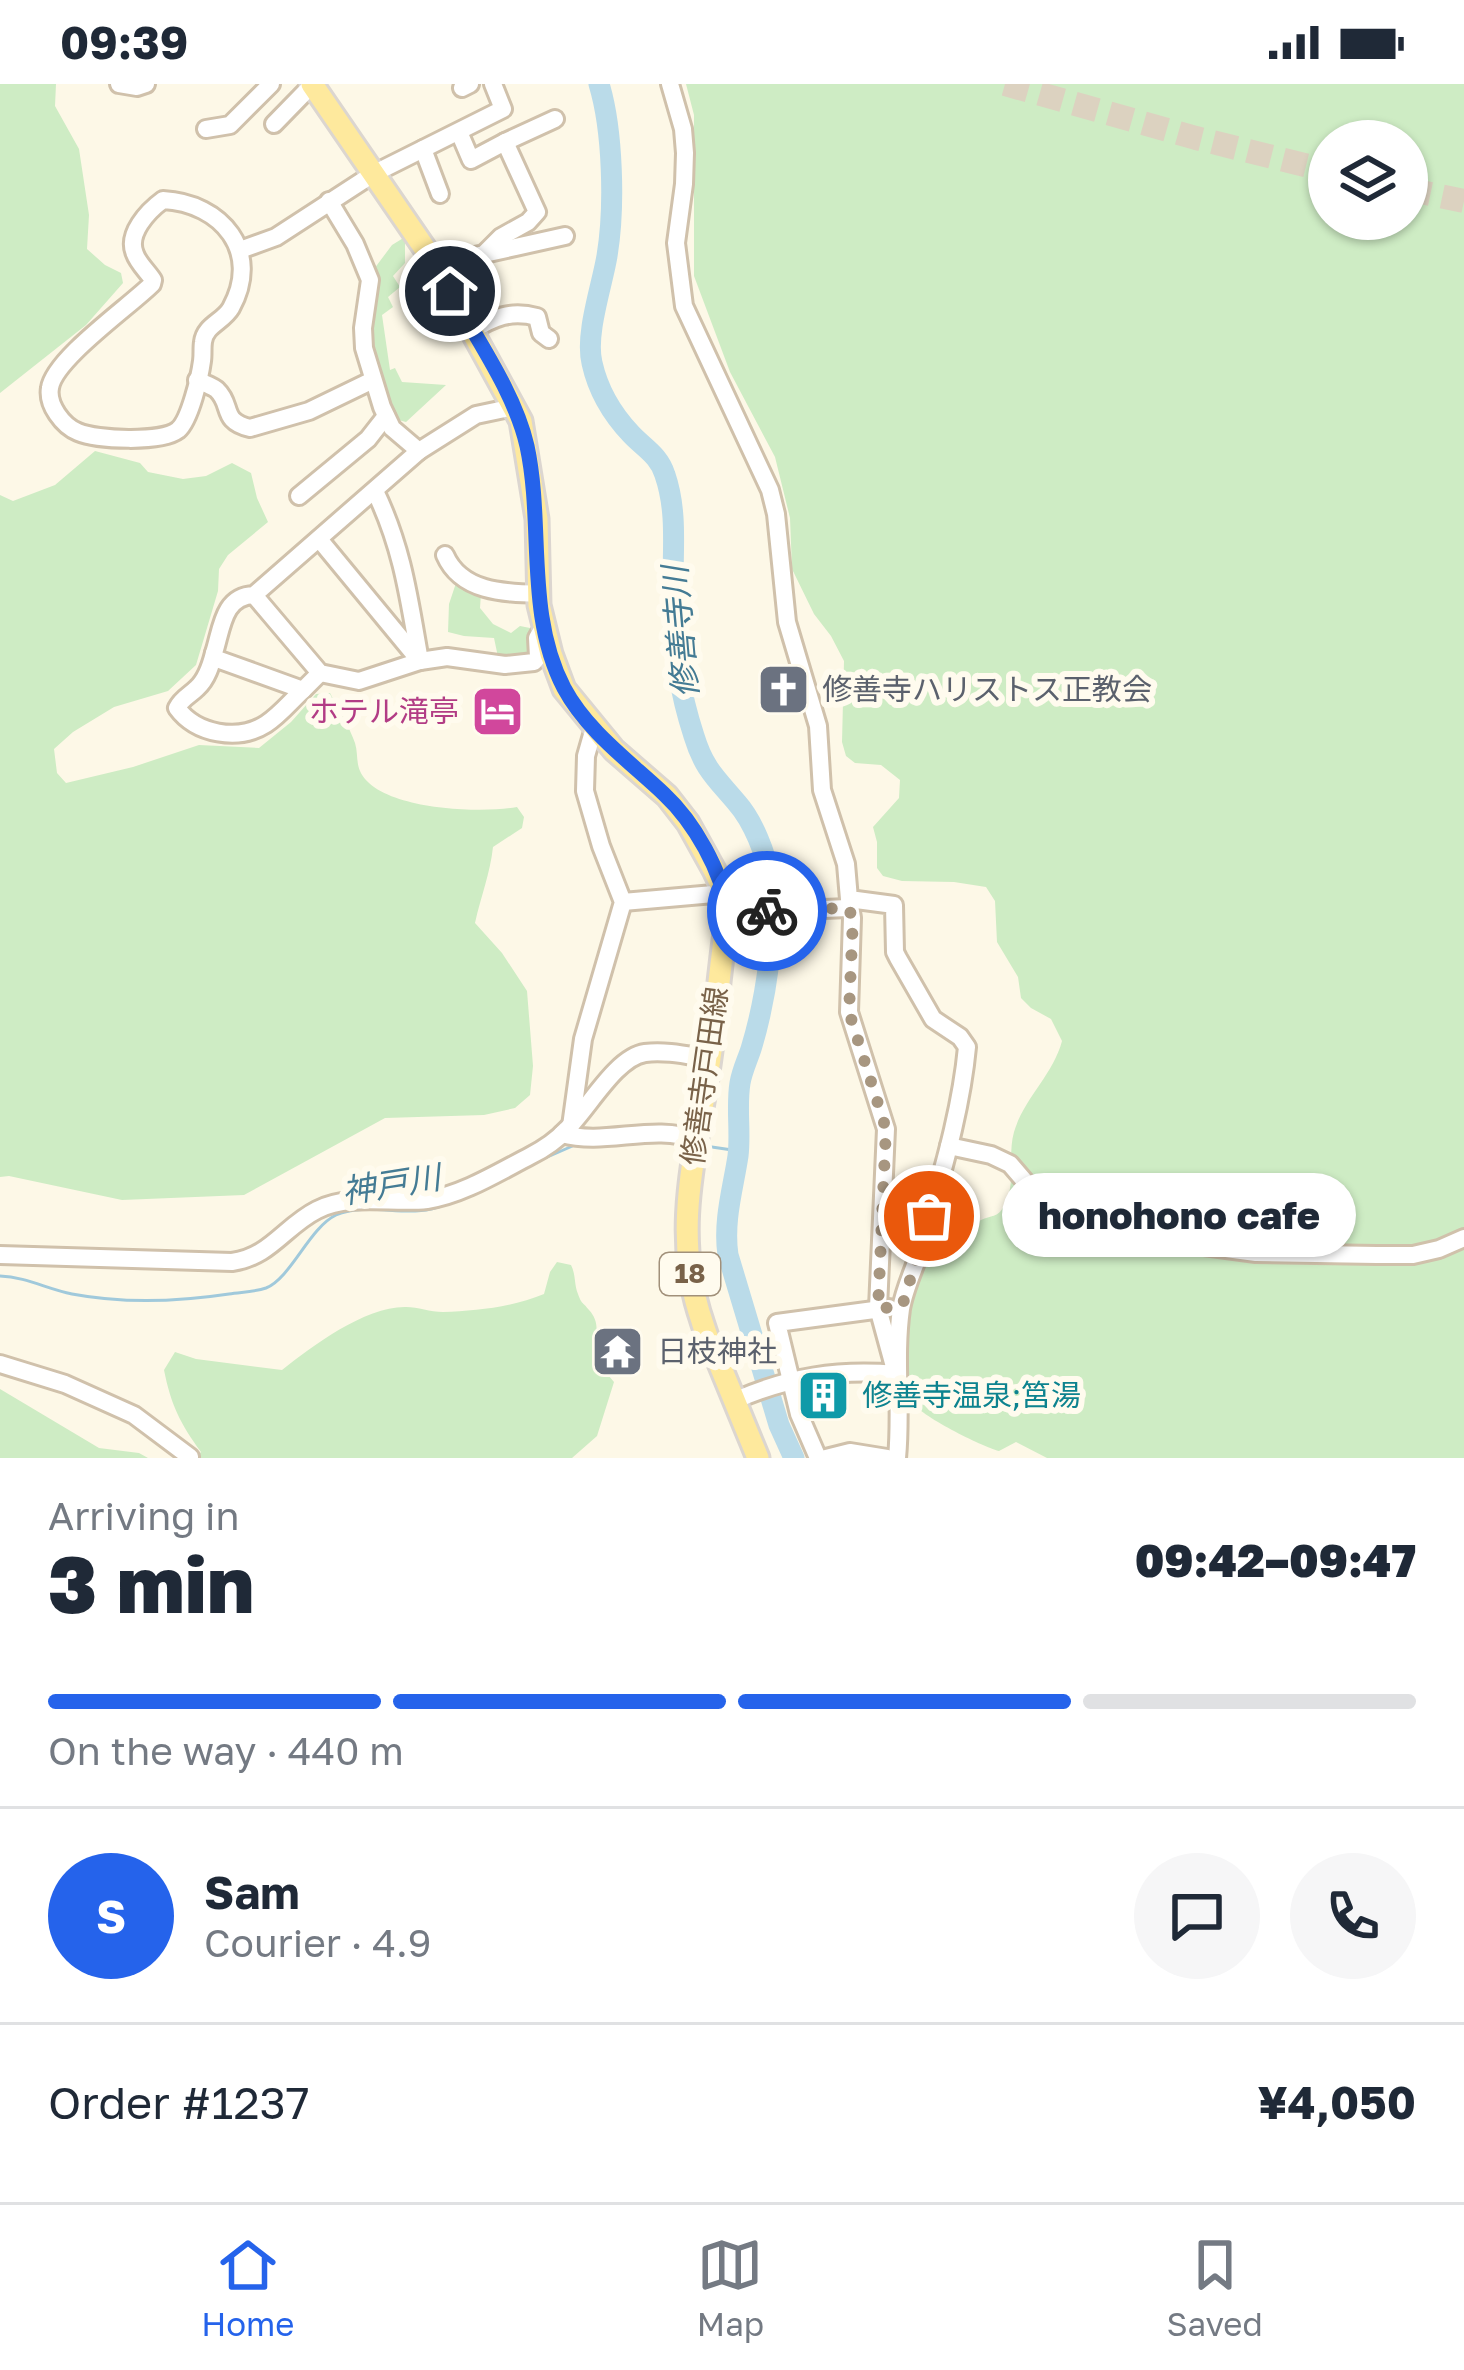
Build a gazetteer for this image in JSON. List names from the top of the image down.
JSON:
{
  "streets": {
    "main road": ["修善寺戸田線", "18"]
  },
  "water": ["修善寺川", "神戸川"],
  "places": {
    "church": ["修善寺ハリストス正教会"],
    "hotel": ["ホテル滝亭"],
    "other": ["honohono cafe"],
    "temple": ["日枝神社"],
    "building": ["修善寺温泉;筥湯"]
  },
  "page": {
    "status": "09:39",
    "bubble": "honohono cafe",
    "heading": ["3 min", "Arriving in", "09:42–09:47"],
    "panel": [
      "Sam",
      "Courier · 4.9",
      "Order #1237",
      "¥4,050"
    ],
    "bar": "On the way · 440 m",
    "round": "S",
    "tabs": ["Home", "Map", "Saved"]
  }
}
